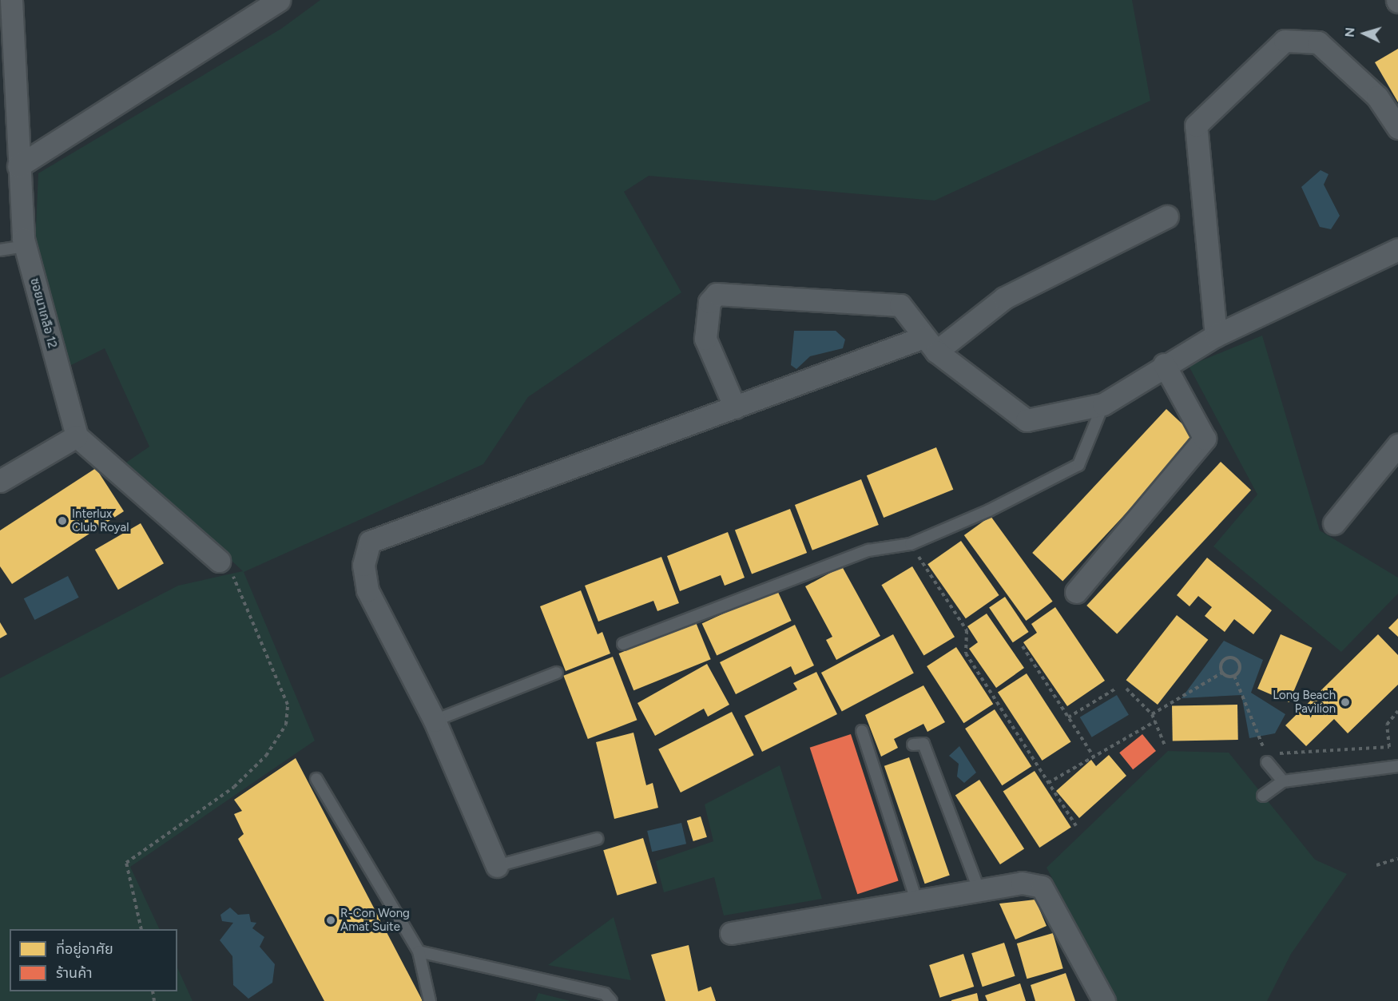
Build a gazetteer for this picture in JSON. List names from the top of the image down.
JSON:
{
  "streets": {
    "street": ["ซอยนาเกลือ 12"]
  },
  "places": ["Interlux Club Royal", "Long Beach Pavilion", "R-Con Wong Amat Suite"],
  "legend": ["ที่อยู่อาศัย", "ร้านค้า"],
  "north": "left"
}
